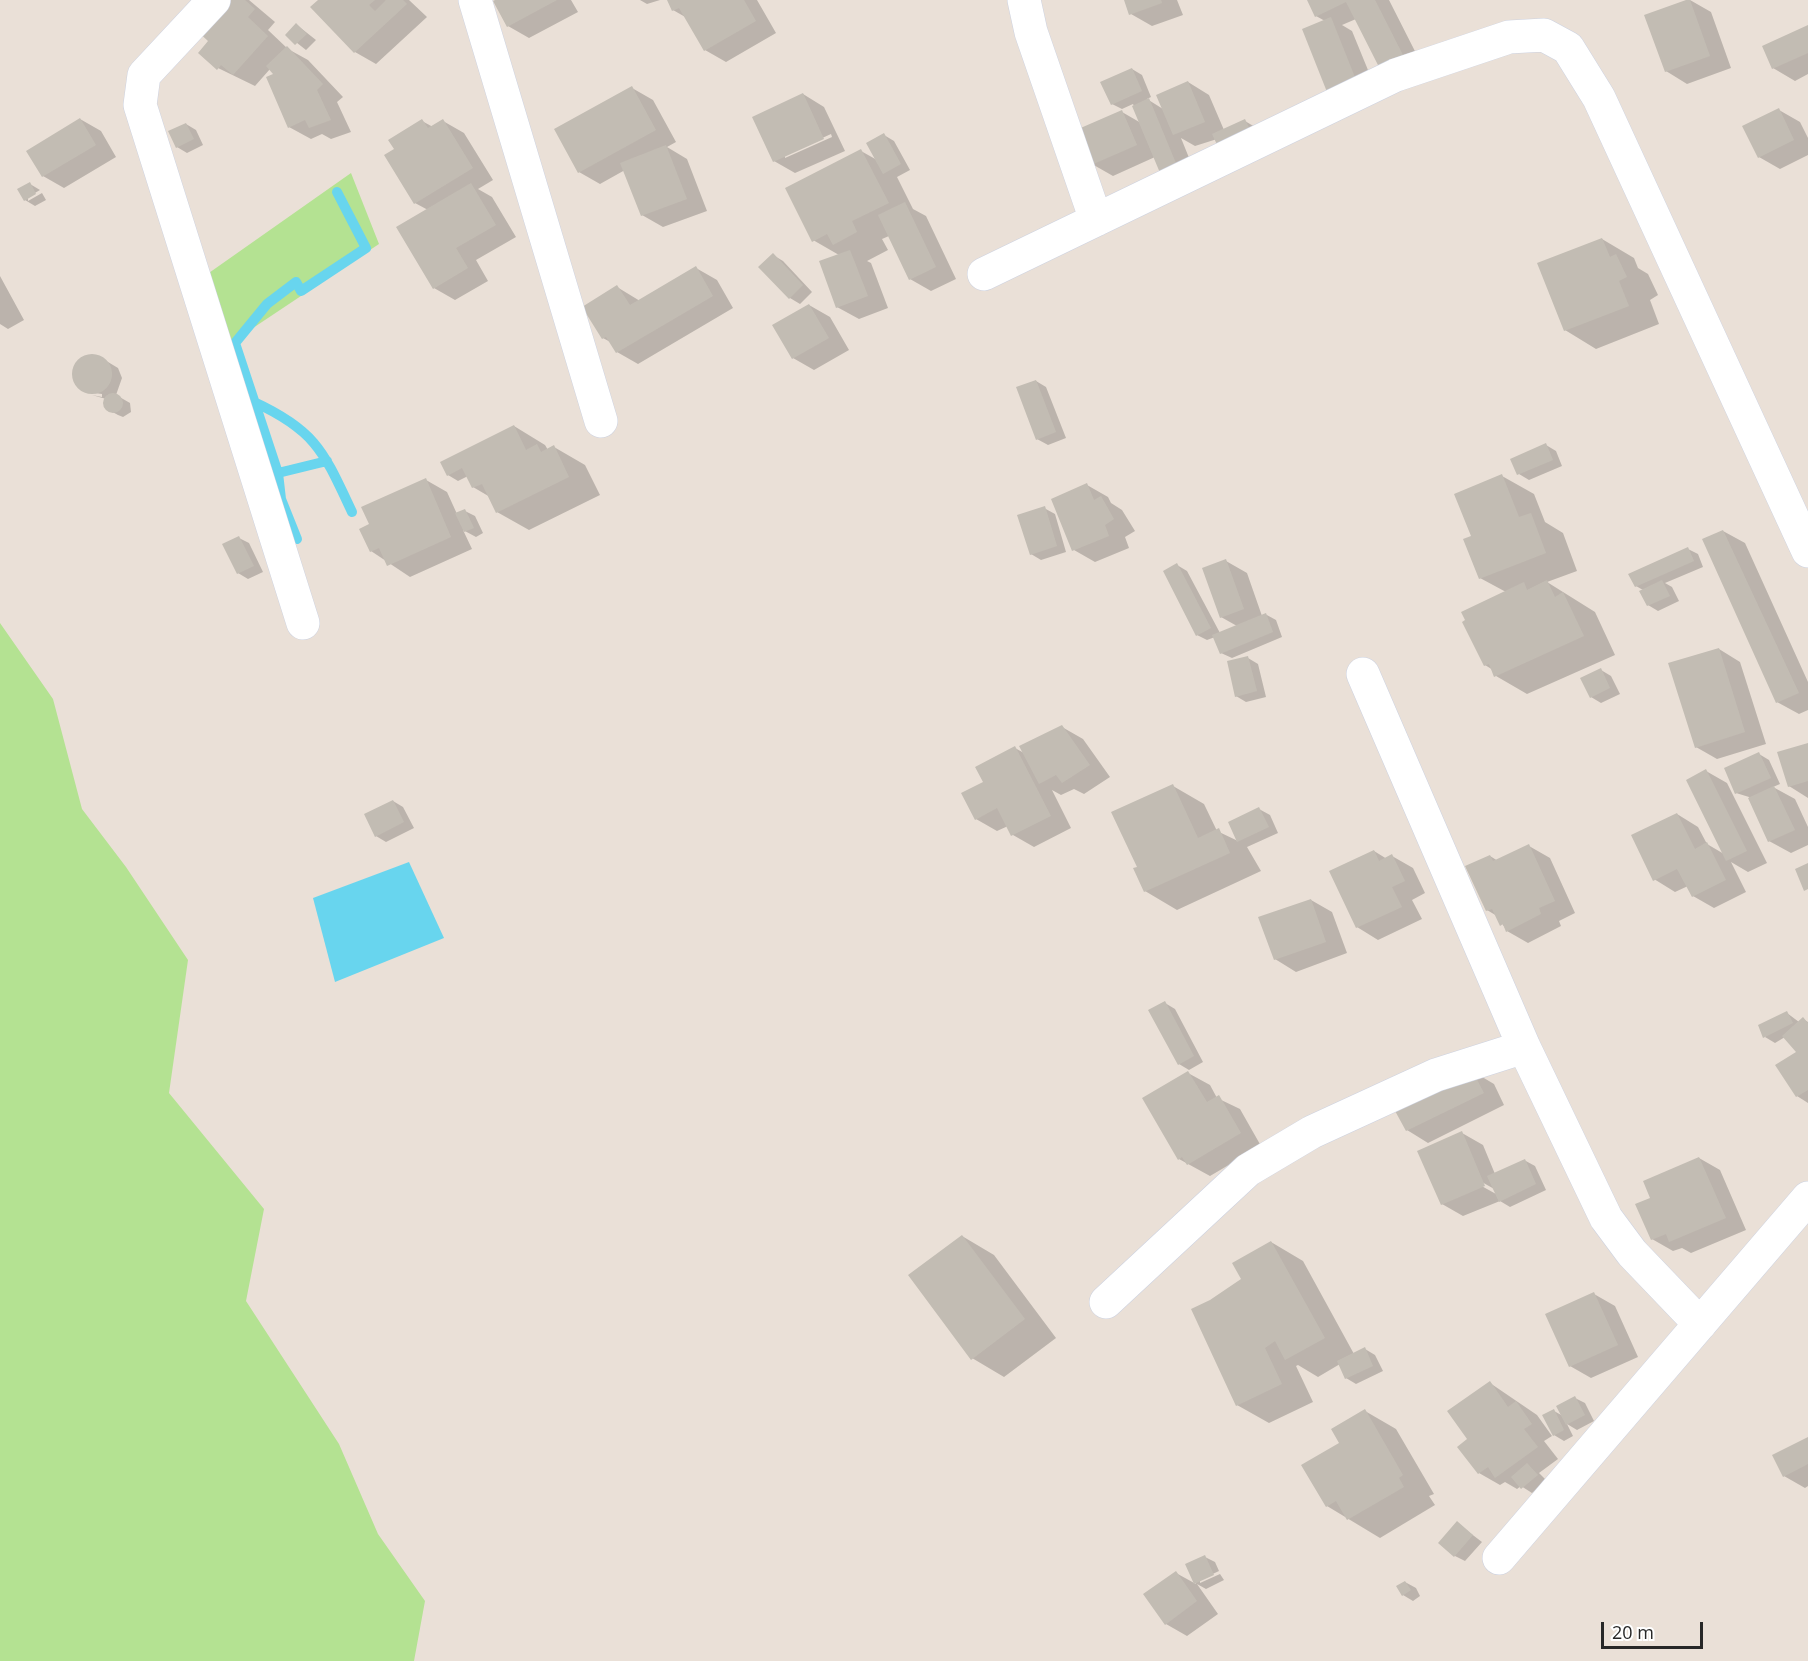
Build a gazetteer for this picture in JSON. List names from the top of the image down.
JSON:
{
  "scale_bar": "20 m"
}
